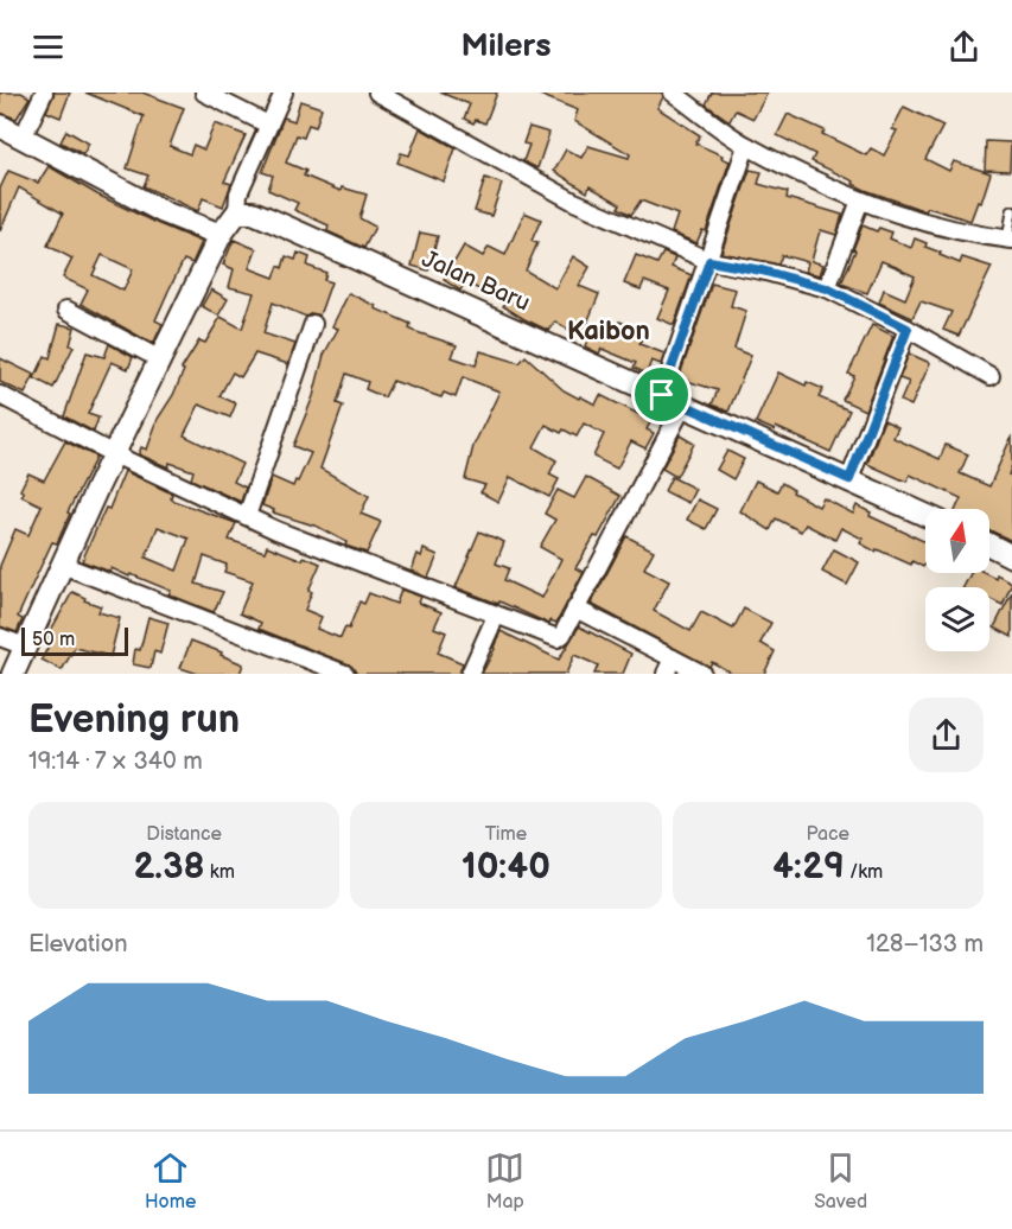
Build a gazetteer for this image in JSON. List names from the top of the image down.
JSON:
{
  "streets": {
    "street": ["Jalan Baru"]
  },
  "districts": ["Kaibon"],
  "scale_bar": "50 m",
  "north": "top",
  "page": {
    "header": "Milers",
    "scale": "50 m",
    "heading": ["Evening run", "19:14 · 7 × 340 m"],
    "stats": [
      ["Distance", "2.38 km"],
      ["Time", "10:40"],
      ["Pace", "4:29 /km"]
    ],
    "chart": ["Elevation", "128–133 m"],
    "tabs": ["Home", "Map", "Saved"]
  }
}
